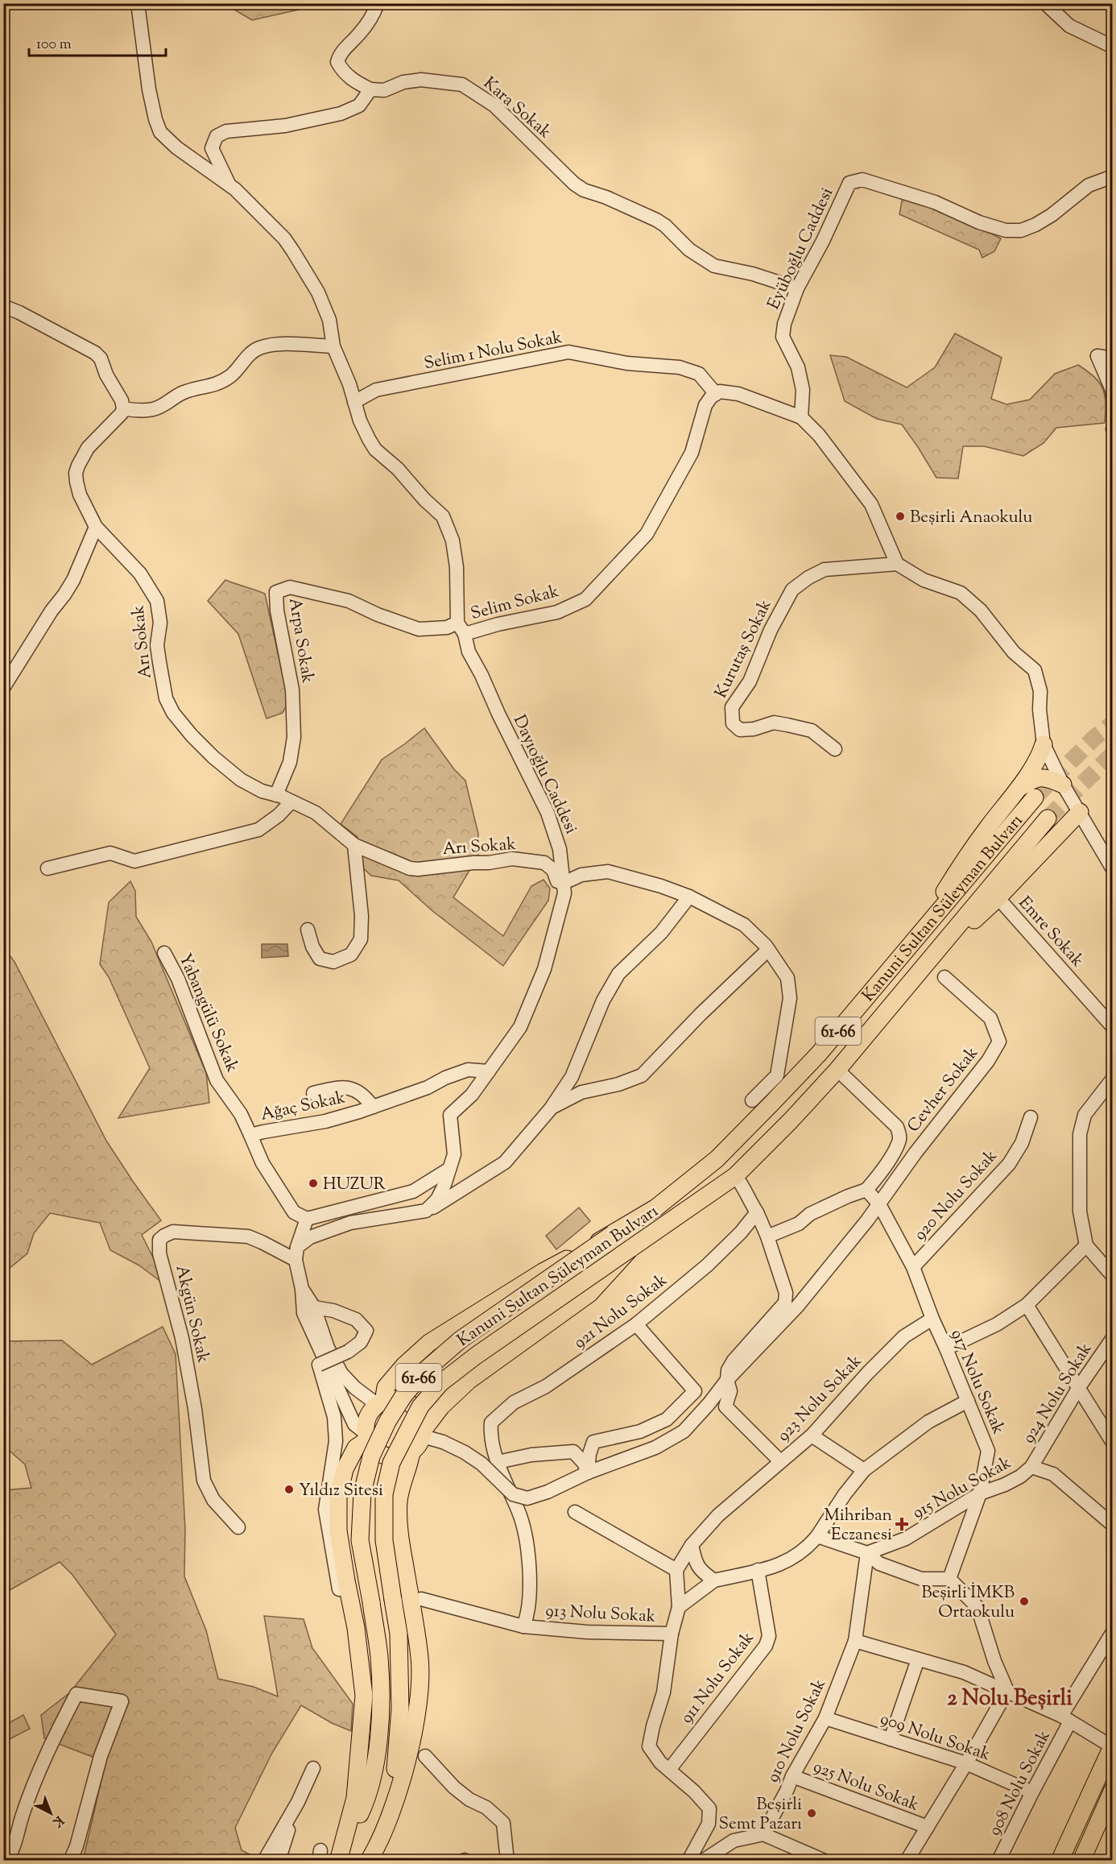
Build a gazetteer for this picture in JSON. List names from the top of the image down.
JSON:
{
  "streets": {
    "main road": ["Kanuni Sultan Süleyman Bulvarı", "61-66"],
    "street": [
      "Kara Sokak",
      "Eyüboğlu Caddesi",
      "Selim 1 Nolu Sokak",
      "Selim Sokak",
      "Arpa Sokak",
      "Arı Sokak",
      "Kurutaş Sokak",
      "Dayıoğlu Caddesi",
      "Emre Sokak",
      "Yabangülü Sokak",
      "Cevher Sokak",
      "Ağaç Sokak",
      "920 Nolu Sokak",
      "921 Nolu Sokak",
      "Akgün Sokak",
      "917 Nolu Sokak",
      "924 Nolu Sokak",
      "923 Nolu Sokak",
      "915 Nolu Sokak",
      "913 Nolu Sokak",
      "911 Nolu Sokak",
      "910 Nolu Sokak",
      "909 Nolu Sokak",
      "908 Nolu Sokak",
      "925 Nolu Sokak"
    ]
  },
  "crossings": [
    ["Kara Sokak", "Eyüboğlu Caddesi"],
    ["Selim 1 Nolu Sokak", "Selim Sokak"],
    ["Selim Sokak", "Arpa Sokak"],
    ["Selim Sokak", "Dayıoğlu Caddesi"],
    ["Arpa Sokak", "Arı Sokak"],
    ["Arpa Sokak", "Dayıoğlu Caddesi"],
    ["Arı Sokak", "Dayıoğlu Caddesi"],
    ["Dayıoğlu Caddesi", "Ağaç Sokak"],
    ["Kanuni Sultan Süleyman Bulvarı", "61-66"],
    ["Kanuni Sultan Süleyman Bulvarı", "Cevher Sokak"],
    ["Yabangülü Sokak", "Ağaç Sokak"],
    ["Cevher Sokak", "917 Nolu Sokak"],
    ["920 Nolu Sokak", "917 Nolu Sokak"],
    ["917 Nolu Sokak", "923 Nolu Sokak"],
    ["917 Nolu Sokak", "915 Nolu Sokak"],
    ["917 Nolu Sokak", "913 Nolu Sokak"],
    ["924 Nolu Sokak", "915 Nolu Sokak"],
    ["915 Nolu Sokak", "910 Nolu Sokak"],
    ["913 Nolu Sokak", "911 Nolu Sokak"],
    ["910 Nolu Sokak", "909 Nolu Sokak"],
    ["910 Nolu Sokak", "925 Nolu Sokak"],
    ["909 Nolu Sokak", "908 Nolu Sokak"]
  ],
  "districts": ["2 Nolu Beşirli"],
  "places": {
    "other": [
      "Beşirli Anaokulu",
      "HUZUR",
      "Yıldız Sitesi",
      "Beşirli İMKB Ortaokulu",
      "Beşirli Semt Pazarı"
    ],
    "health": ["Mihriban Eczanesi"]
  },
  "scale_bar": "100 m",
  "north": "bottom right"
}
